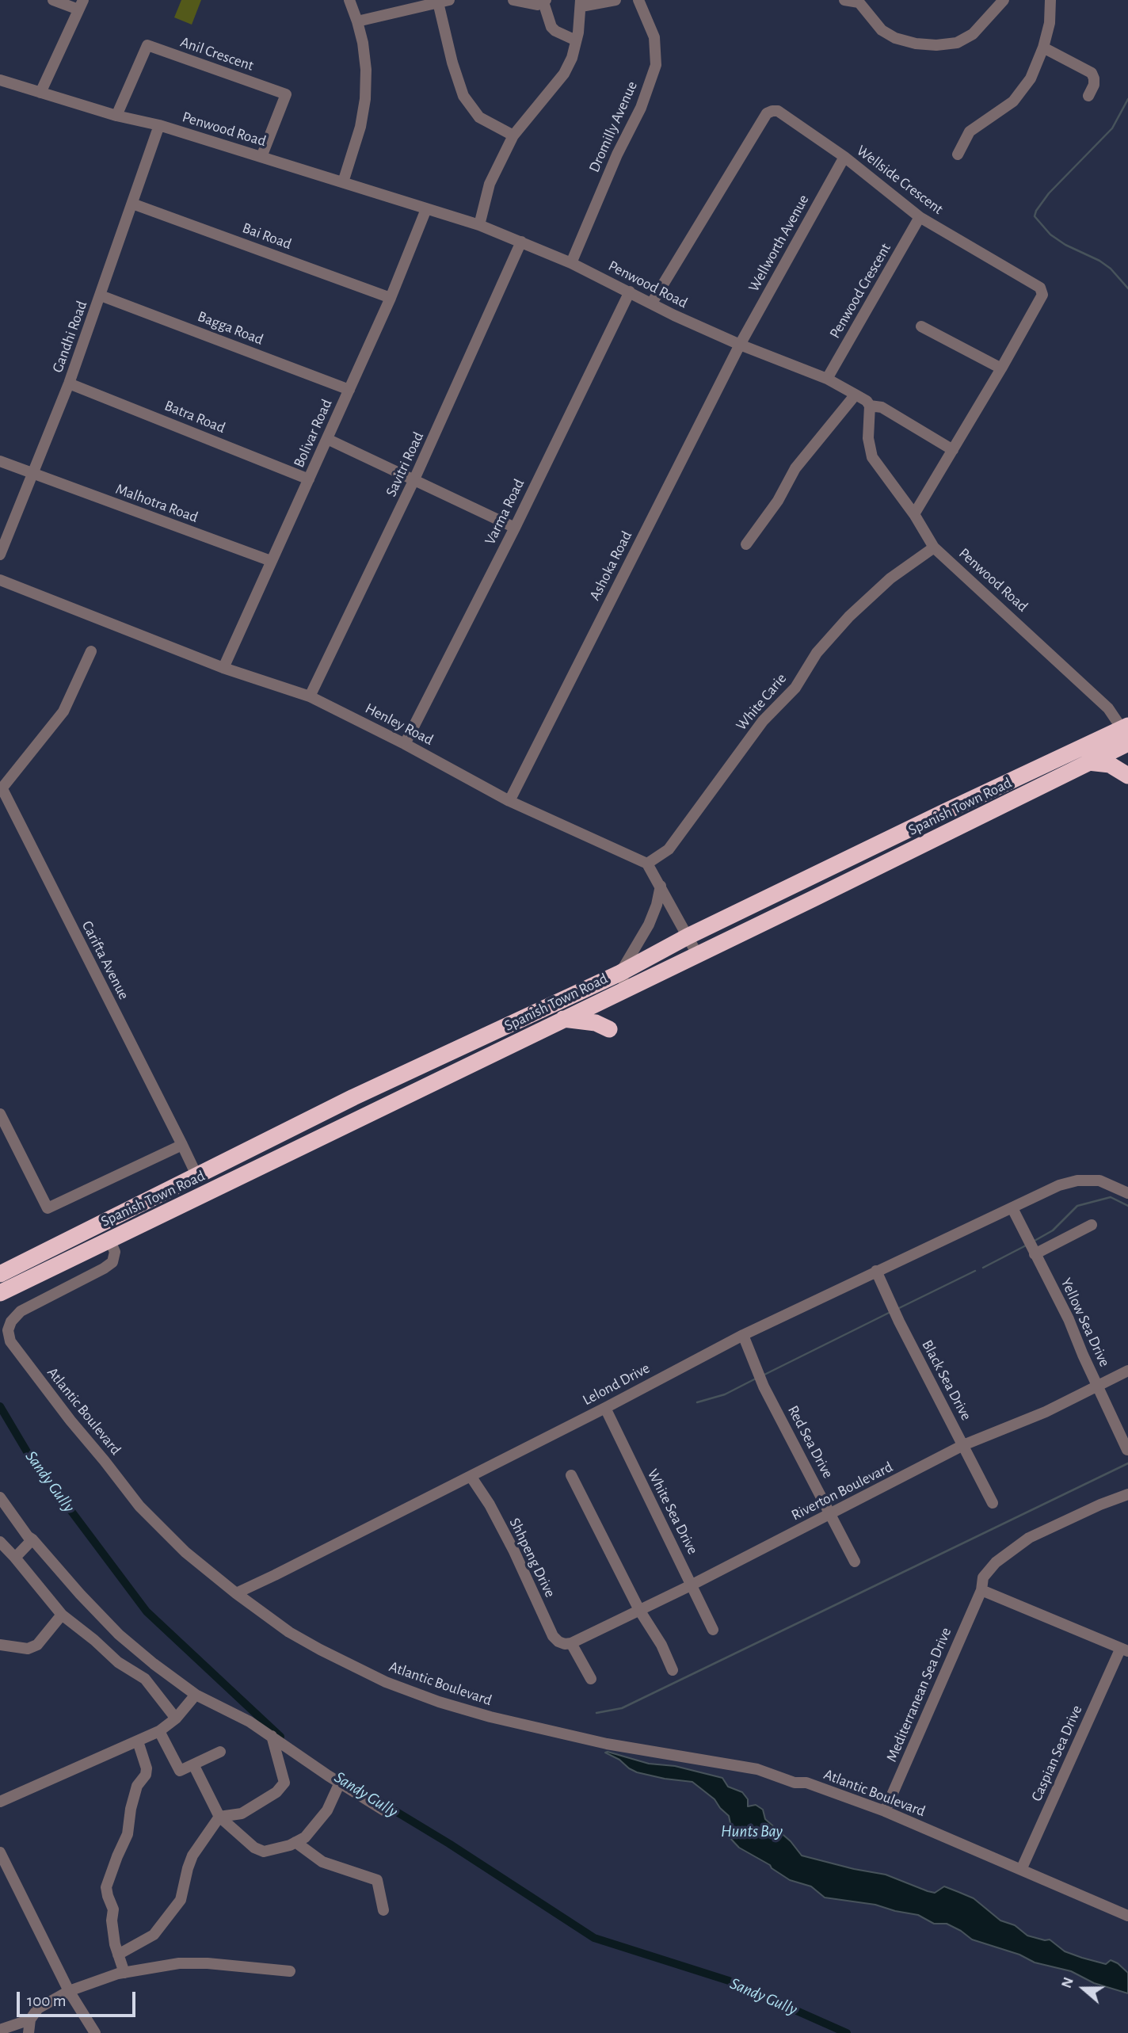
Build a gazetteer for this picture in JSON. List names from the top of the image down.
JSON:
{
  "streets": {
    "highway": ["Spanish Town Road"],
    "street": [
      "Anil Crescent",
      "Dromilly Avenue",
      "Penwood Road",
      "Wellside Crescent",
      "Bai Road",
      "Wellworth Avenue",
      "Penwood Crescent",
      "Bagga Road",
      "Gandhi Road",
      "Batra Road",
      "Bolivar Road",
      "Savitri Road",
      "Malhotra Road",
      "Varma Road",
      "Ashoka Road",
      "White Carie",
      "Henley Road",
      "Carifta Avenue",
      "Yellow Sea Drive",
      "Black Sea Drive",
      "Lelond Drive",
      "Atlantic Boulevard",
      "Red Sea Drive",
      "Riverton Boulevard",
      "White Sea Drive",
      "Shhpeng Drive",
      "Mediterranean Sea Drive",
      "Caspian Sea Drive"
    ]
  },
  "crossings": [
    ["Anil Crescent", "Penwood Road"],
    ["Dromilly Avenue", "Penwood Road"],
    ["Penwood Road", "Wellside Crescent"],
    ["Penwood Road", "Wellworth Avenue"],
    ["Penwood Road", "Penwood Crescent"],
    ["Penwood Road", "Gandhi Road"],
    ["Penwood Road", "Bolivar Road"],
    ["Penwood Road", "Savitri Road"],
    ["Penwood Road", "Varma Road"],
    ["Penwood Road", "Ashoka Road"],
    ["Penwood Road", "White Carie"],
    ["Penwood Road", "Spanish Town Road"],
    ["Wellside Crescent", "Wellworth Avenue"],
    ["Wellside Crescent", "Penwood Crescent"],
    ["Bai Road", "Gandhi Road"],
    ["Bai Road", "Bolivar Road"],
    ["Wellworth Avenue", "Ashoka Road"],
    ["Bagga Road", "Gandhi Road"],
    ["Bagga Road", "Bolivar Road"],
    ["Gandhi Road", "Batra Road"],
    ["Gandhi Road", "Malhotra Road"],
    ["Batra Road", "Bolivar Road"],
    ["Bolivar Road", "Malhotra Road"],
    ["Bolivar Road", "Henley Road"],
    ["Savitri Road", "Henley Road"],
    ["Varma Road", "Henley Road"],
    ["Ashoka Road", "Henley Road"],
    ["White Carie", "Henley Road"],
    ["Spanish Town Road", "Carifta Avenue"],
    ["Spanish Town Road", "Atlantic Boulevard"],
    ["Yellow Sea Drive", "Lelond Drive"],
    ["Yellow Sea Drive", "Riverton Boulevard"],
    ["Black Sea Drive", "Lelond Drive"],
    ["Black Sea Drive", "Riverton Boulevard"],
    ["Lelond Drive", "Atlantic Boulevard"],
    ["Lelond Drive", "Red Sea Drive"],
    ["Lelond Drive", "White Sea Drive"],
    ["Lelond Drive", "Shhpeng Drive"],
    ["Atlantic Boulevard", "Mediterranean Sea Drive"],
    ["Atlantic Boulevard", "Caspian Sea Drive"],
    ["Red Sea Drive", "Riverton Boulevard"],
    ["Riverton Boulevard", "White Sea Drive"],
    ["Riverton Boulevard", "Shhpeng Drive"]
  ],
  "water": ["Sandy Gully", "Hunts Bay"],
  "scale_bar": "100 m",
  "north": "left"
}
